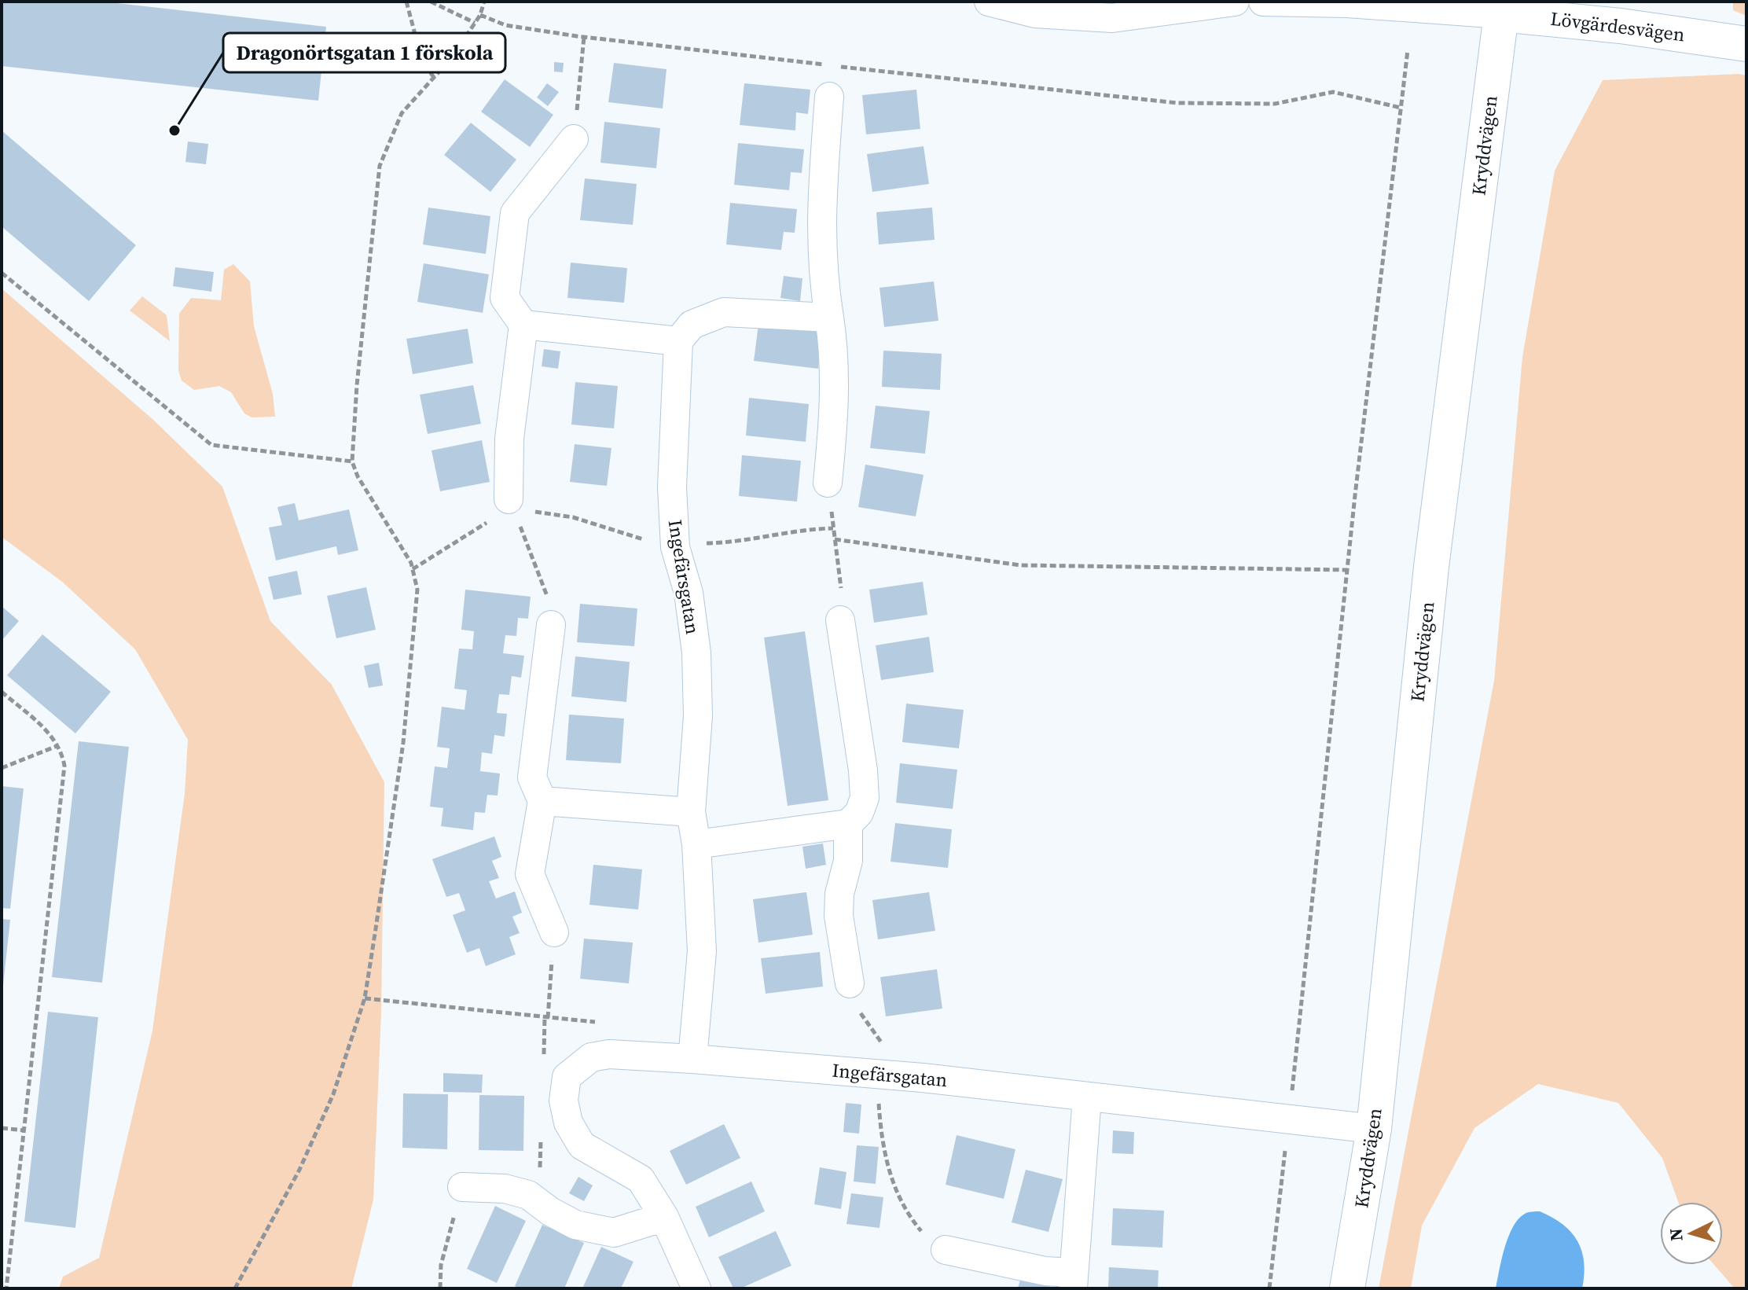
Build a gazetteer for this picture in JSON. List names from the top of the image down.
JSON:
{
  "streets": {
    "street": ["Lövgärdesvägen", "Kryddvägen", "Ingefärsgatan"]
  },
  "crossings": [
    ["Lövgärdesvägen", "Kryddvägen"],
    ["Kryddvägen", "Ingefärsgatan"]
  ],
  "places": ["Dragonörtsgatan 1 förskola"],
  "north": "left"
}
